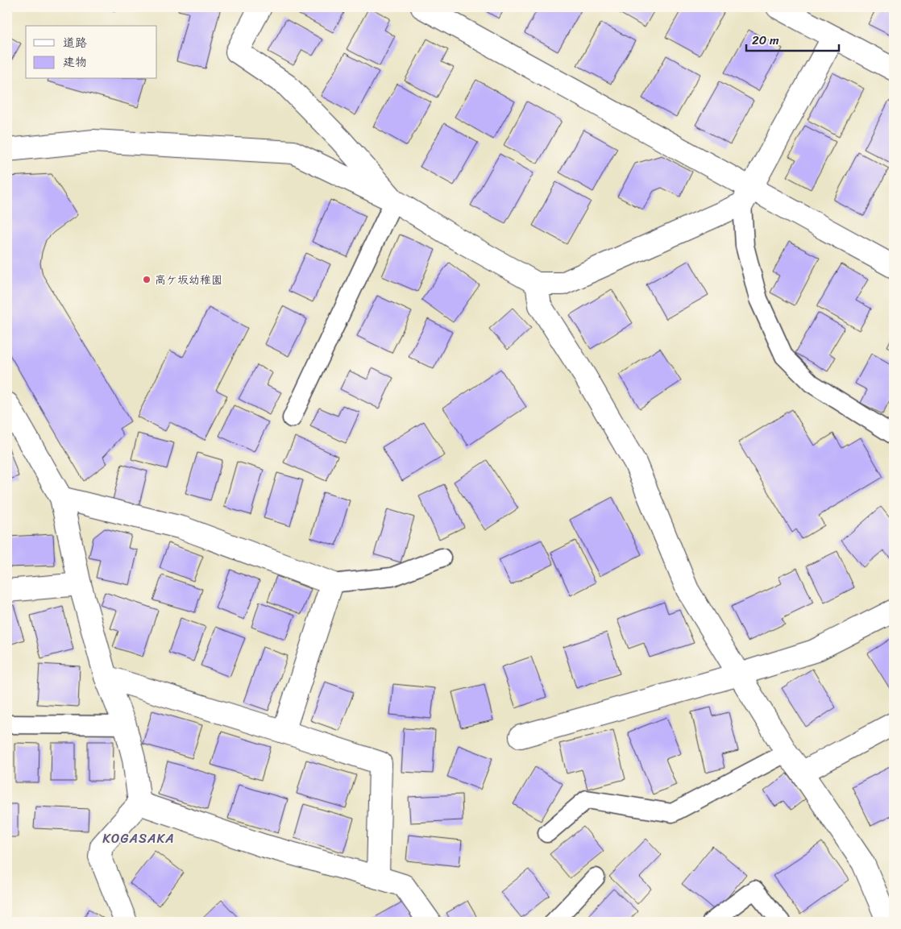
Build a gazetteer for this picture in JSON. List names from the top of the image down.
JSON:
{
  "districts": ["KOGASAKA"],
  "places": ["高ケ坂幼稚園"],
  "legend": ["道路", "建物"],
  "scale_bar": "20 m"
}
